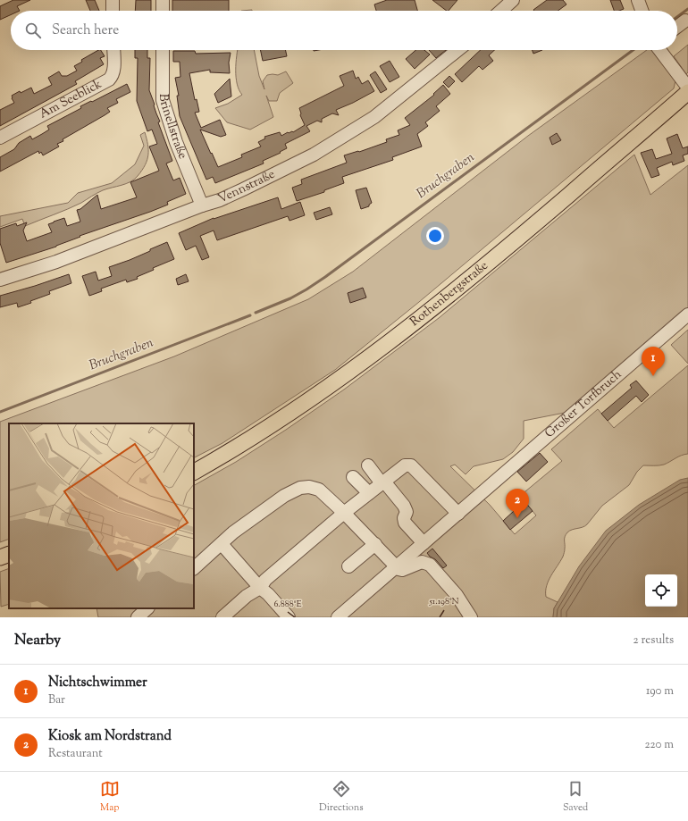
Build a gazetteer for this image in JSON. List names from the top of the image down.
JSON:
{
  "streets": {
    "main road": ["Rothenbergstraße"],
    "street": [
      "Am Seeblick",
      "Brinellstraße",
      "Vennstraße",
      "Großer Torfbruch"
    ]
  },
  "crossings": [
    ["Brinellstraße", "Vennstraße"]
  ],
  "water": ["Bruchgraben"],
  "page": {
    "search": "Search here",
    "pins": ["1", "2"],
    "heading": ["Nearby", "2 results"],
    "list": [
      {
        "mark": "1",
        "name": "Nichtschwimmer",
        "note": "Bar",
        "value": "190 m"
      },
      {
        "mark": "2",
        "name": "Kiosk am Nordstrand",
        "note": "Restaurant",
        "value": "220 m"
      }
    ],
    "nav": ["Map", "Directions", "Saved"]
  },
  "coordinates": ["51.198°N", "6.888°E"]
}
